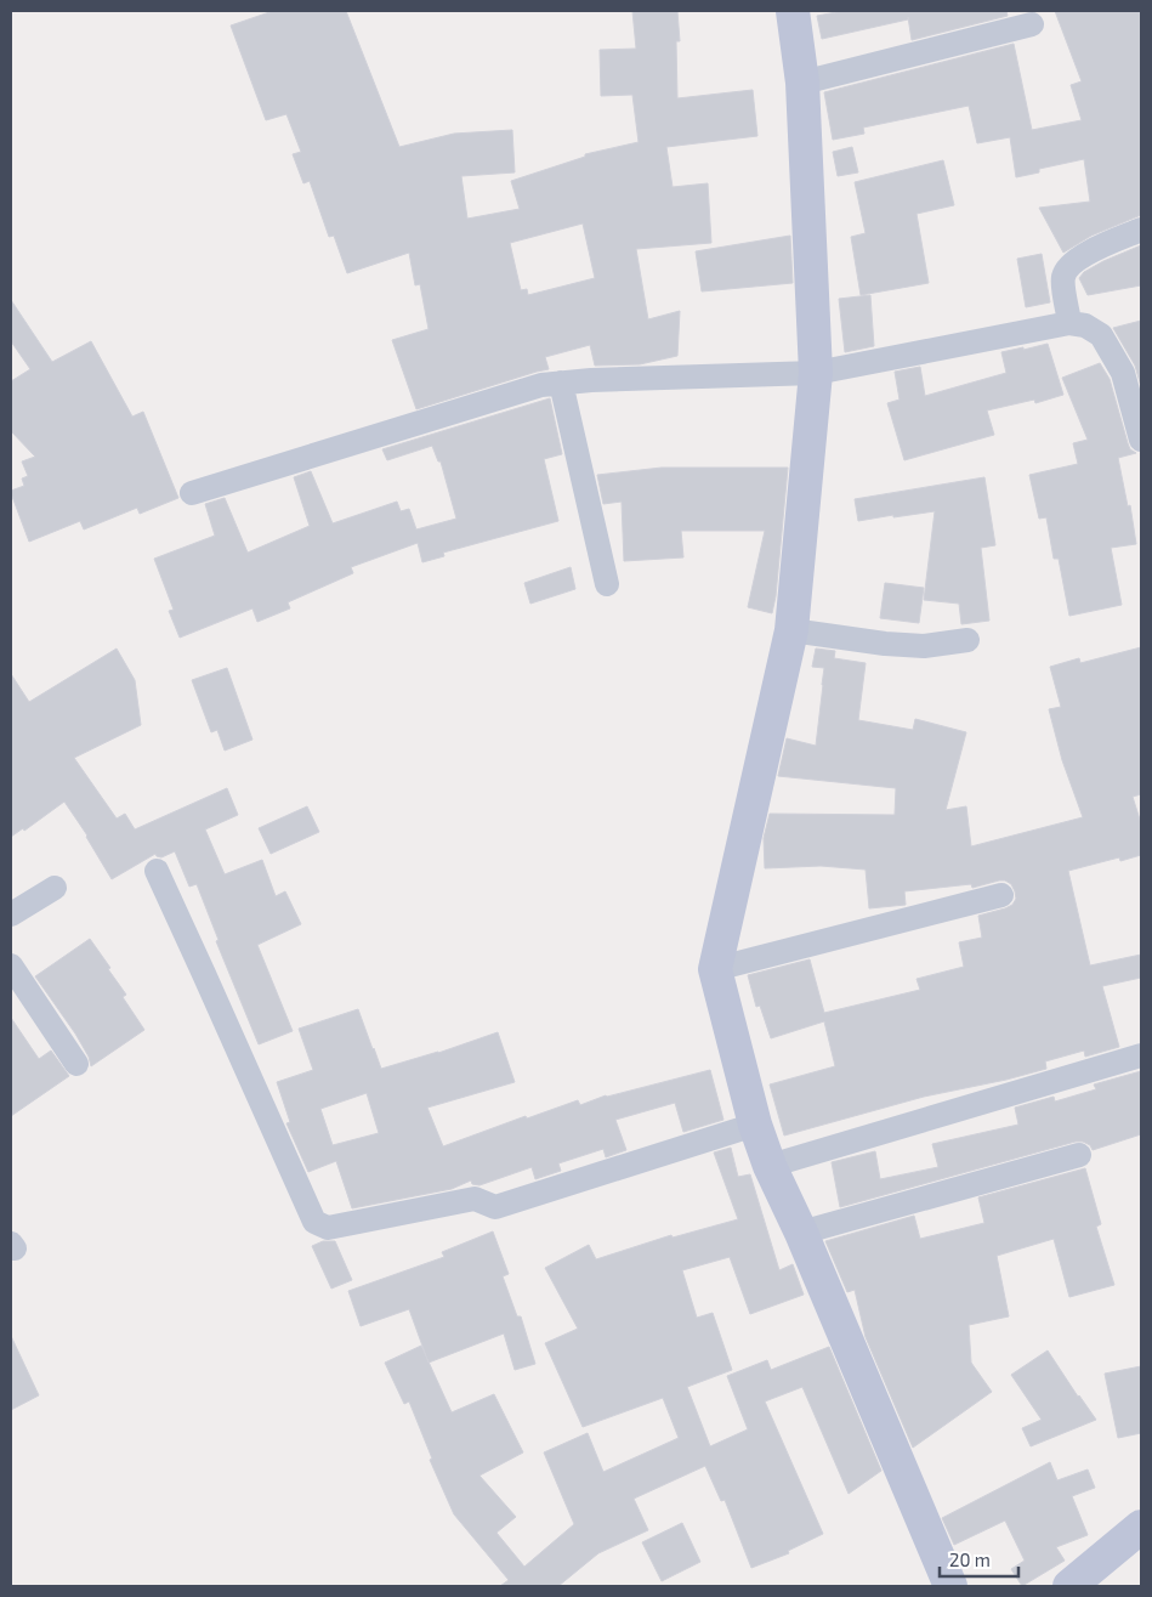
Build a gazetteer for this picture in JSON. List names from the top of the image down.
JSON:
{
  "scale_bar": "20 m"
}
